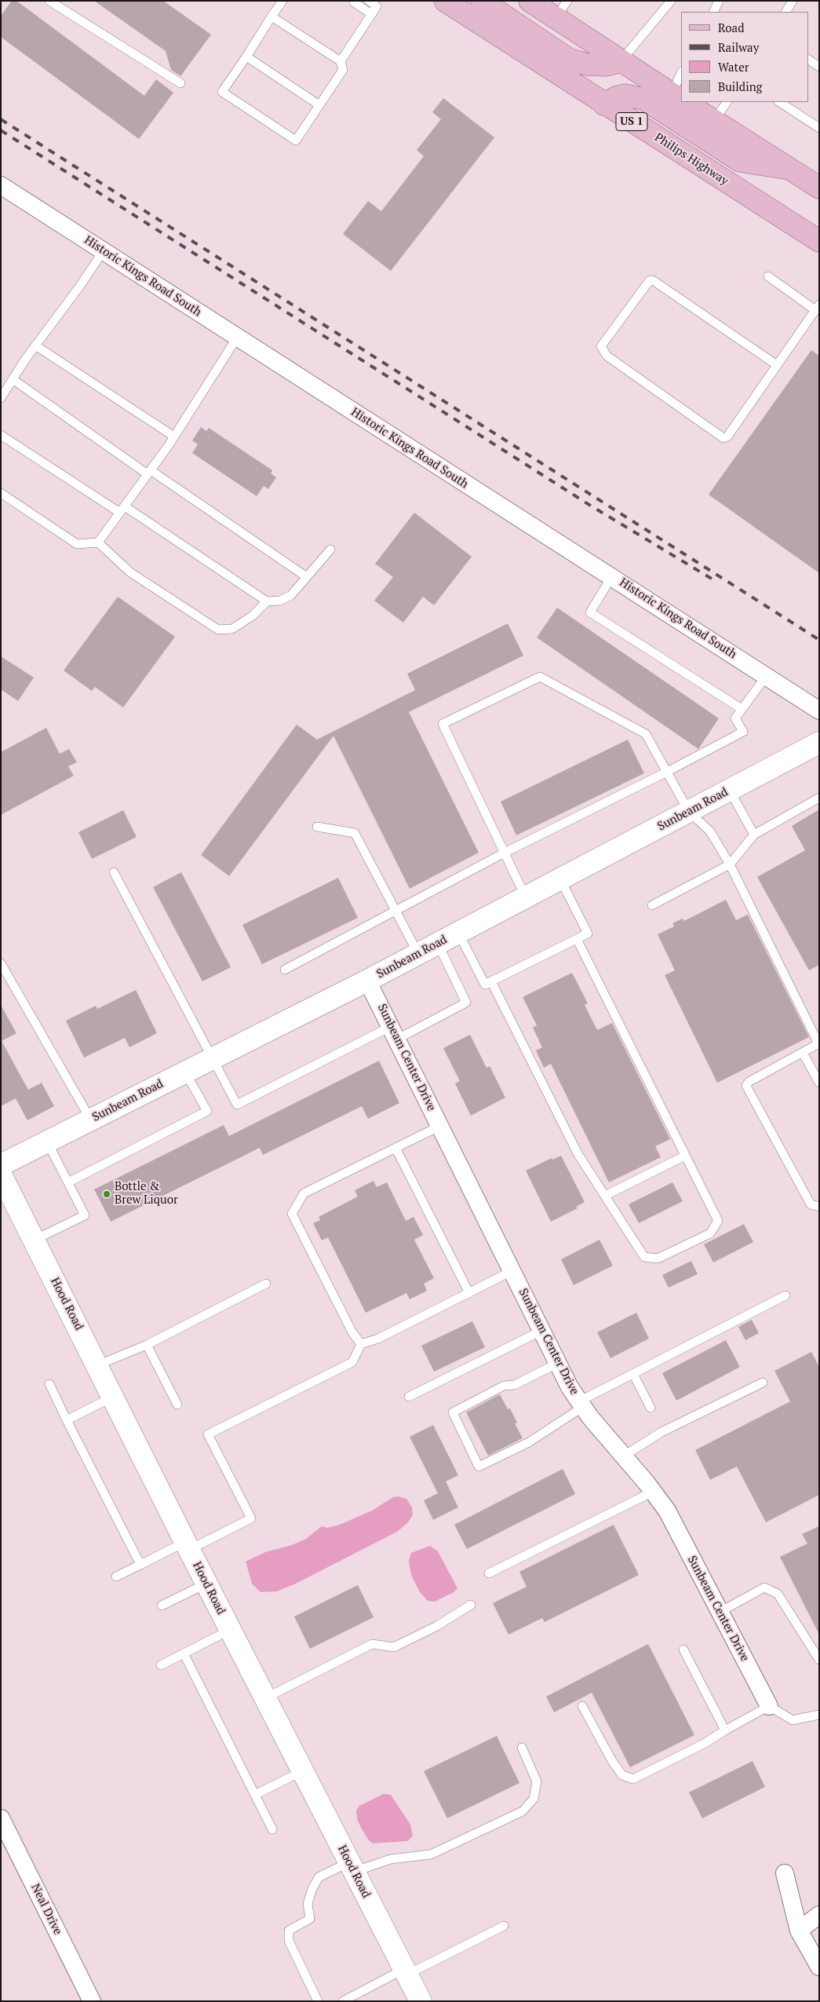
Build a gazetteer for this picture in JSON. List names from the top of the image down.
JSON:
{
  "streets": {
    "main road": ["US 1", "Philips Highway"],
    "street": [
      "Historic Kings Road South",
      "Sunbeam Road",
      "Sunbeam Center Drive",
      "Hood Road",
      "Neal Drive"
    ]
  },
  "crossings": [
    ["Sunbeam Road", "Sunbeam Center Drive"]
  ],
  "places": ["Bottle & Brew Liquor"],
  "legend": [
    "Road",
    "Railway",
    "Water",
    "Building"
  ]
}
